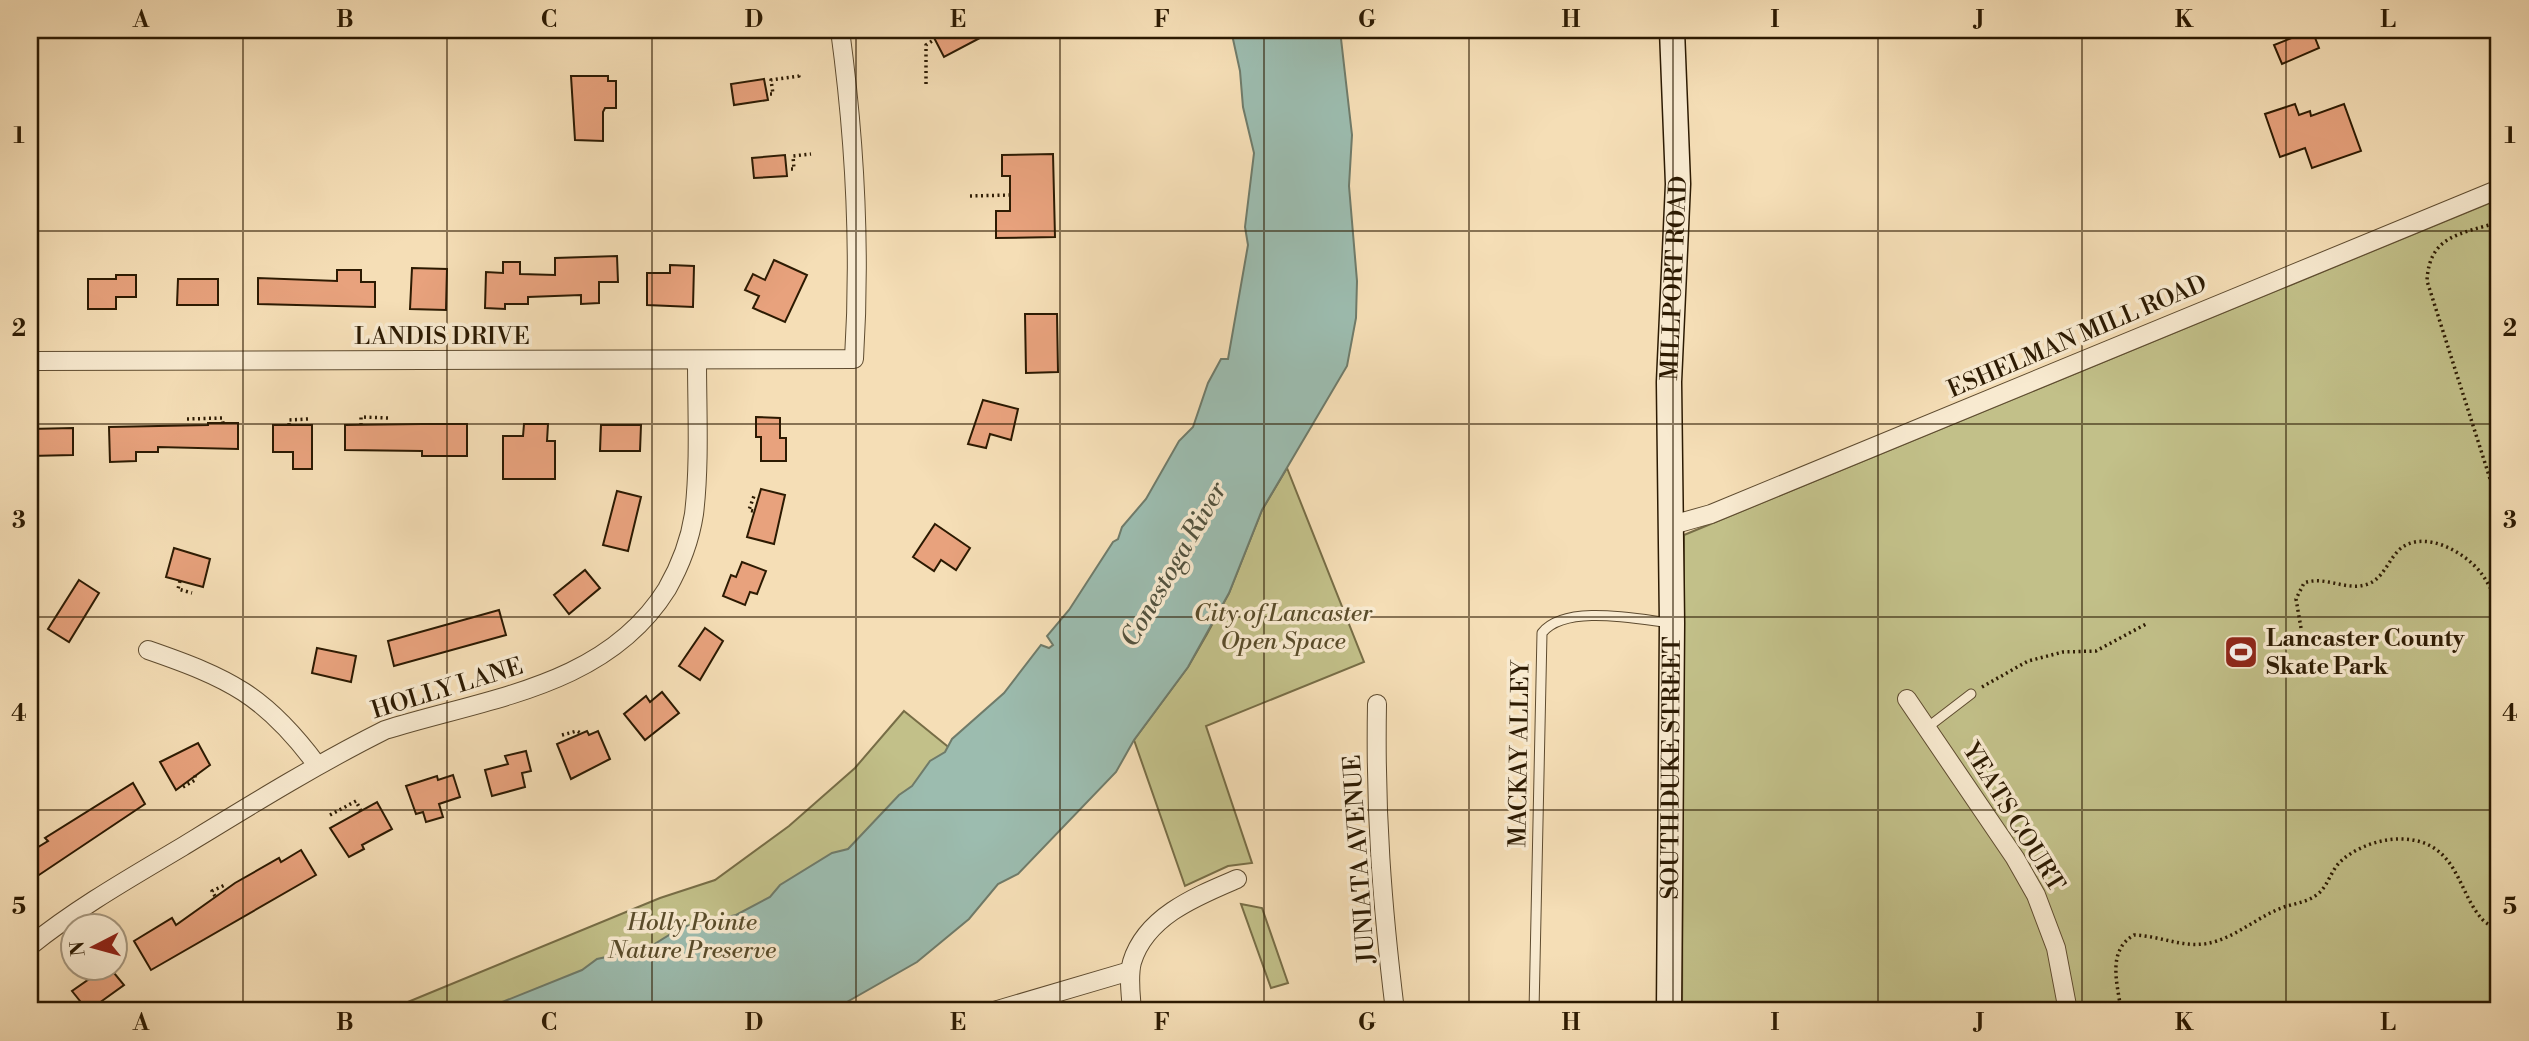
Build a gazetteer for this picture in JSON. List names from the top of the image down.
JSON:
{
  "streets": {
    "main road": ["MILLPORT ROAD", "SOUTH DUKE STREET"],
    "street": [
      "LANDIS DRIVE",
      "ESHELMAN MILL ROAD",
      "HOLLY LANE",
      "YEATS COURT",
      "JUNIATA AVENUE"
    ],
    "lane": ["MACKAY ALLEY"]
  },
  "crossings": [
    ["MILLPORT ROAD", "ESHELMAN MILL ROAD"],
    ["MILLPORT ROAD", "SOUTH DUKE STREET"],
    ["LANDIS DRIVE", "HOLLY LANE"],
    ["ESHELMAN MILL ROAD", "SOUTH DUKE STREET"],
    ["MACKAY ALLEY", "SOUTH DUKE STREET"]
  ],
  "water": ["Conestoga River"],
  "parks": ["City of Lancaster Open Space", "Holly Pointe Nature Preserve"],
  "places": {
    "sports": ["Lancaster County Skate Park"]
  },
  "north": "left",
  "grid": {
    "columns": [
      "A",
      "B",
      "C",
      "D",
      "E",
      "F",
      "G",
      "H",
      "I",
      "J",
      "K",
      "L"
    ],
    "rows": [
      "1",
      "2",
      "3",
      "4",
      "5"
    ]
  }
}
